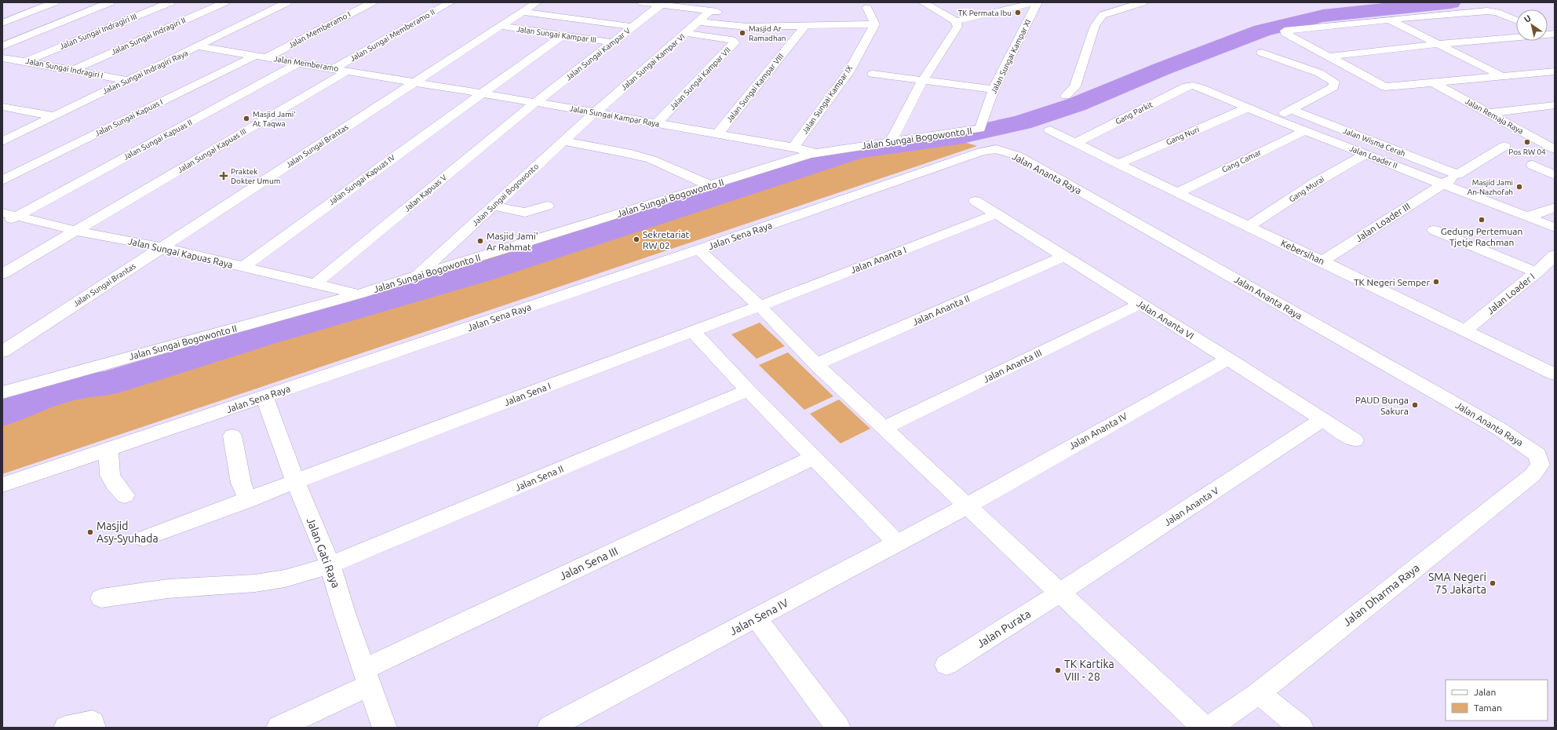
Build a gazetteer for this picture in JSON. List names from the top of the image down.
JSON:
{
  "streets": {
    "street": [
      "Jalan Memberamo I",
      "Jalan Sungai Indragiri III",
      "Jalan Sungai Kampar III",
      "Jalan Sungai Memberamo II",
      "Jalan Sungai Indragiri II",
      "Jalan Sungai Kampar V",
      "Jalan Sungai Kampar XI",
      "Jalan Sungai Kampar VI",
      "Jalan Memberamo",
      "Jalan Sungai Indragiri I",
      "Jalan Sungai Indragiri Raya",
      "Jalan Sungai Kampar VII",
      "Jalan Sungai Kampar VIII",
      "Jalan Sungai Kampar IX",
      "Gang Parkit",
      "Jalan Sungai Kampar Raya",
      "Jalan Remaja Raya",
      "Jalan Sungai Kapuas I",
      "Gang Nuri",
      "Jalan Sungai Bogowonto II",
      "Jalan Sungai Kapuas II",
      "Jalan Wisma Cerah",
      "Jalan Sungai Brantas",
      "Jalan Sungai Kapuas III",
      "Jalan Loader II",
      "Gang Camar",
      "Jalan Ananta Raya",
      "Jalan Sungai Kapuas IV",
      "Gang Murai",
      "Jalan Kapuas V",
      "Jalan Sungai Bogowonto",
      "Jalan Loader III",
      "Jalan Sena Raya",
      "Kebersihan",
      "Jalan Sungai Kapuas Raya",
      "Jalan Ananta I",
      "Jalan Loader I",
      "Jalan Ananta II",
      "Jalan Ananta VI",
      "Jalan Ananta III",
      "Jalan Sena I",
      "Jalan Ananta IV",
      "Jalan Sena II",
      "Jalan Ananta V",
      "Jalan Gati Raya",
      "Jalan Sena III",
      "Jalan Dharma Raya",
      "Jalan Sena IV",
      "Jalan Purata"
    ]
  },
  "crossings": [
    ["Jalan Memberamo I", "Jalan Memberamo"],
    ["Jalan Memberamo I", "Jalan Sungai Kapuas I"],
    ["Jalan Sungai Indragiri III", "Jalan Sungai Indragiri I"],
    ["Jalan Sungai Kampar III", "Jalan Sungai Kampar V"],
    ["Jalan Sungai Kampar III", "Jalan Sungai Brantas"],
    ["Jalan Sungai Kampar III", "Jalan Sungai Kapuas IV"],
    ["Jalan Sungai Memberamo II", "Jalan Memberamo"],
    ["Jalan Sungai Memberamo II", "Jalan Sungai Kapuas III"],
    ["Jalan Sungai Indragiri II", "Jalan Sungai Indragiri I"],
    ["Jalan Sungai Kampar V", "Jalan Sungai Kampar Raya"],
    ["Jalan Sungai Kampar V", "Jalan Kapuas V"],
    ["Jalan Sungai Kampar XI", "Jalan Sungai Bogowonto II"],
    ["Jalan Sungai Kampar VI", "Jalan Sungai Kampar VII"],
    ["Jalan Sungai Kampar VI", "Jalan Sungai Kampar Raya"],
    ["Jalan Sungai Kampar VI", "Jalan Sungai Bogowonto"],
    ["Jalan Memberamo", "Jalan Sungai Indragiri Raya"],
    ["Jalan Memberamo", "Jalan Sungai Kampar Raya"],
    ["Jalan Memberamo", "Jalan Sungai Kapuas I"],
    ["Jalan Memberamo", "Jalan Sungai Kapuas II"],
    ["Jalan Memberamo", "Jalan Sungai Brantas"],
    ["Jalan Memberamo", "Jalan Sungai Kapuas III"],
    ["Jalan Sungai Indragiri I", "Jalan Sungai Indragiri Raya"],
    ["Jalan Sungai Kampar VII", "Jalan Sungai Kampar Raya"],
    ["Jalan Sungai Kampar VIII", "Jalan Sungai Kampar Raya"],
    ["Jalan Sungai Kampar IX", "Jalan Sungai Kampar Raya"],
    ["Gang Parkit", "Jalan Loader II"],
    ["Gang Parkit", "Kebersihan"],
    ["Jalan Sungai Kampar Raya", "Jalan Sungai Bogowonto II"],
    ["Jalan Sungai Kampar Raya", "Jalan Sungai Brantas"],
    ["Jalan Sungai Kampar Raya", "Jalan Sungai Kapuas IV"],
    ["Jalan Sungai Kampar Raya", "Jalan Kapuas V"],
    ["Jalan Sungai Kampar Raya", "Jalan Sungai Bogowonto"],
    ["Gang Nuri", "Jalan Loader II"],
    ["Gang Nuri", "Kebersihan"],
    ["Jalan Sungai Bogowonto II", "Jalan Sungai Bogowonto"],
    ["Jalan Sungai Bogowonto II", "Jalan Sungai Kapuas Raya"],
    ["Jalan Sungai Kapuas II", "Jalan Sungai Kapuas Raya"],
    ["Jalan Sungai Brantas", "Jalan Sungai Kapuas Raya"],
    ["Jalan Sungai Kapuas III", "Jalan Sungai Kapuas Raya"],
    ["Jalan Loader II", "Gang Camar"],
    ["Jalan Loader II", "Gang Murai"],
    ["Jalan Loader II", "Jalan Loader III"],
    ["Gang Camar", "Kebersihan"],
    ["Jalan Ananta Raya", "Jalan Sena Raya"],
    ["Jalan Ananta Raya", "Jalan Dharma Raya"],
    ["Jalan Sungai Kapuas IV", "Jalan Sungai Kapuas Raya"],
    ["Gang Murai", "Kebersihan"],
    ["Jalan Kapuas V", "Jalan Sungai Kapuas Raya"],
    ["Jalan Loader III", "Kebersihan"],
    ["Jalan Sena Raya", "Jalan Gati Raya"],
    ["Kebersihan", "Jalan Loader I"],
    ["Jalan Ananta I", "Jalan Ananta VI"],
    ["Jalan Ananta I", "Jalan Sena I"],
    ["Jalan Ananta II", "Jalan Ananta VI"],
    ["Jalan Ananta VI", "Jalan Ananta III"],
    ["Jalan Ananta VI", "Jalan Ananta IV"],
    ["Jalan Ananta VI", "Jalan Ananta V"],
    ["Jalan Sena I", "Jalan Gati Raya"],
    ["Jalan Ananta IV", "Jalan Sena IV"],
    ["Jalan Sena II", "Jalan Gati Raya"],
    ["Jalan Ananta V", "Jalan Purata"],
    ["Jalan Gati Raya", "Jalan Sena III"]
  ],
  "places": {
    "other": [
      "TK Permata Ibu",
      "Masjid Ar Ramadhan",
      "Masjid Jami' At Taqwa",
      "Pos RW 04",
      "Masjid Jami An-Nazhofah",
      "Gedung Pertemuan Tjetje Rachman",
      "Sekretariat RW 02",
      "Masjid Jami' Ar Rahmat",
      "TK Negeri Semper",
      "PAUD Bunga Sakura",
      "Masjid Asy-Syuhada",
      "SMA Negeri 75 Jakarta",
      "TK Kartika VIII - 28"
    ],
    "health": ["Praktek Dokter Umum"]
  },
  "legend": ["Jalan", "Taman"],
  "north": "top left"
}
